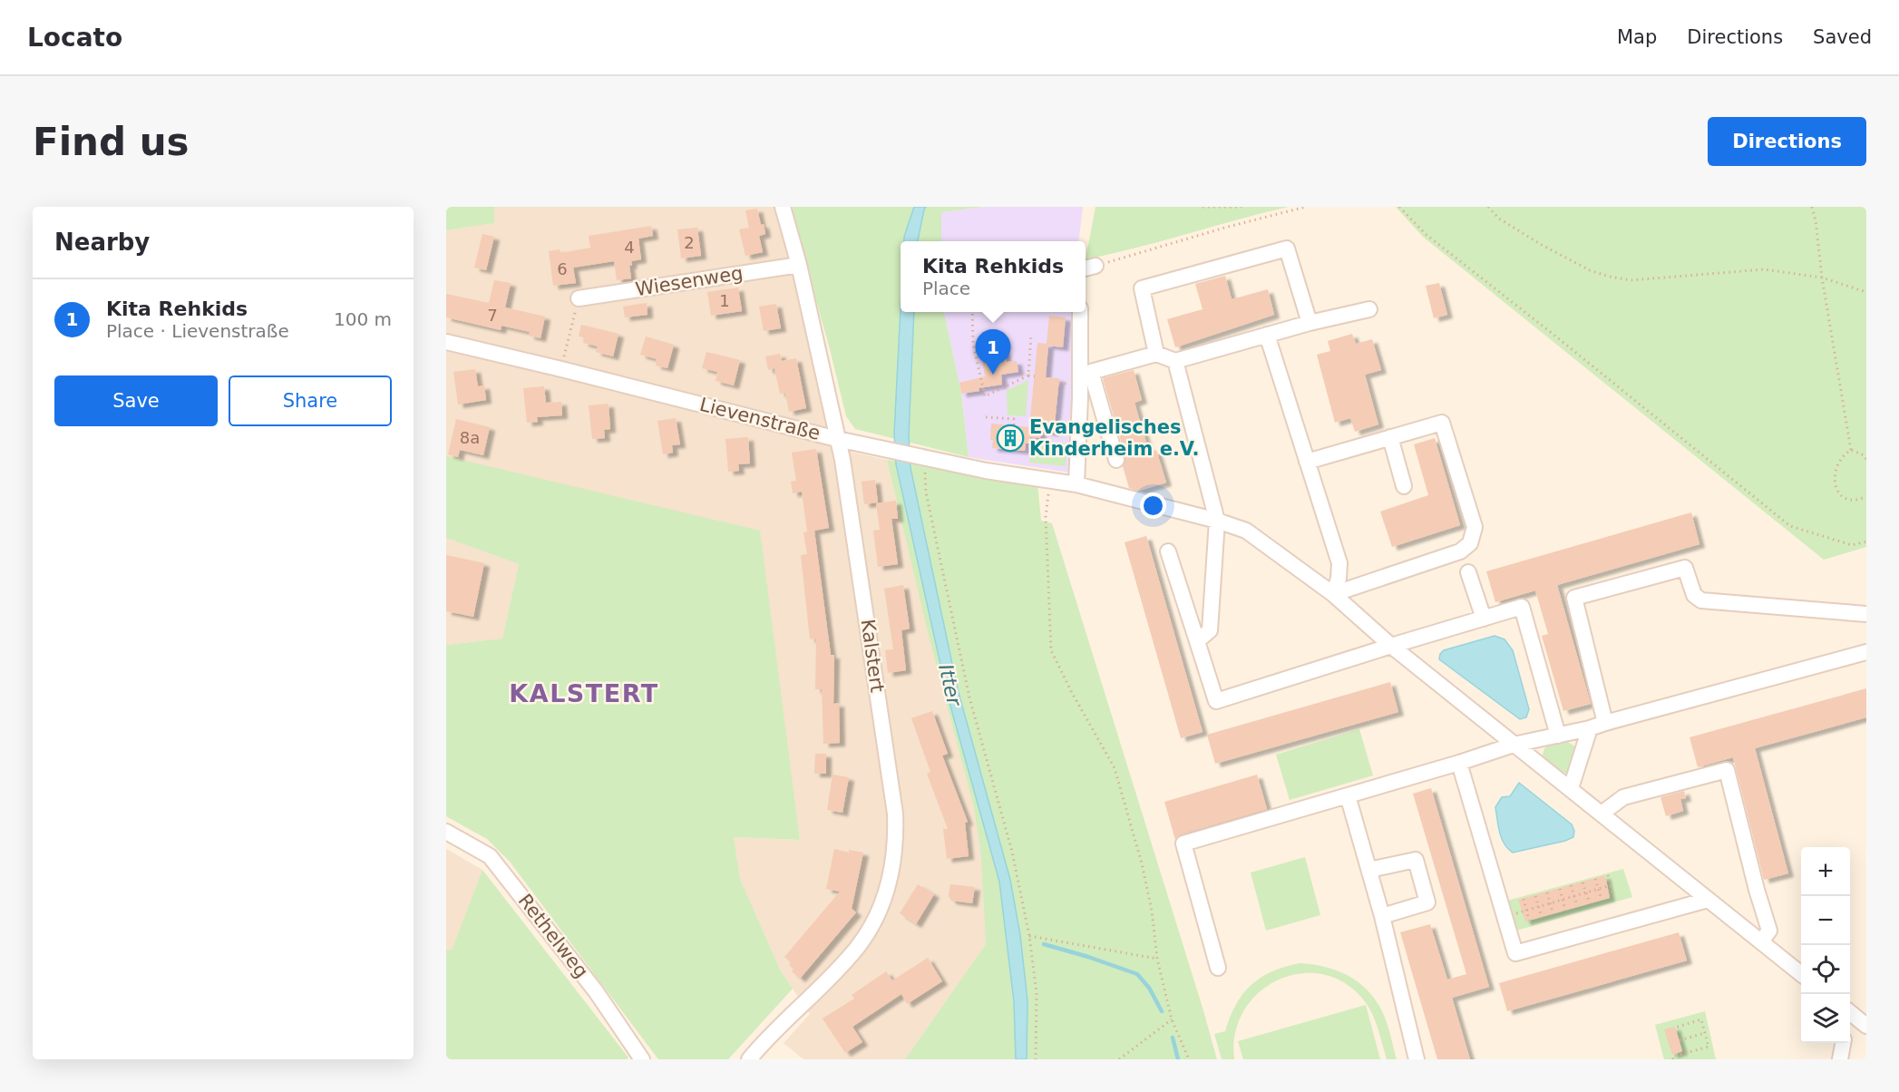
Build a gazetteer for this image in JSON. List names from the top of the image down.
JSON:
{
  "streets": {
    "street": [
      "Wiesenweg",
      "Lievenstraße",
      "Kalstert",
      "Rethelweg"
    ]
  },
  "crossings": [
    ["Wiesenweg", "Kalstert"],
    ["Lievenstraße", "Kalstert"]
  ],
  "districts": ["KALSTERT"],
  "water": ["Itter"],
  "places": {
    "building": ["Evangelisches Kinderheim e.V."]
  },
  "house_numbers": [
    "2",
    "4",
    "6",
    "1",
    "7",
    "8a"
  ],
  "page": {
    "header": "Locato",
    "nav": ["Map", "Directions", "Saved"],
    "buttons": [
      "Directions",
      ["Save", "Share"]
    ],
    "title": "Find us",
    "heading": "Nearby",
    "popup": ["Kita Rehkids", "Place"],
    "list": [
      {
        "mark": "1",
        "name": "Kita Rehkids",
        "note": "Place · Lievenstraße",
        "value": "100 m"
      }
    ],
    "pins": "1",
    "map_buttons": ["+", "−"]
  }
}
